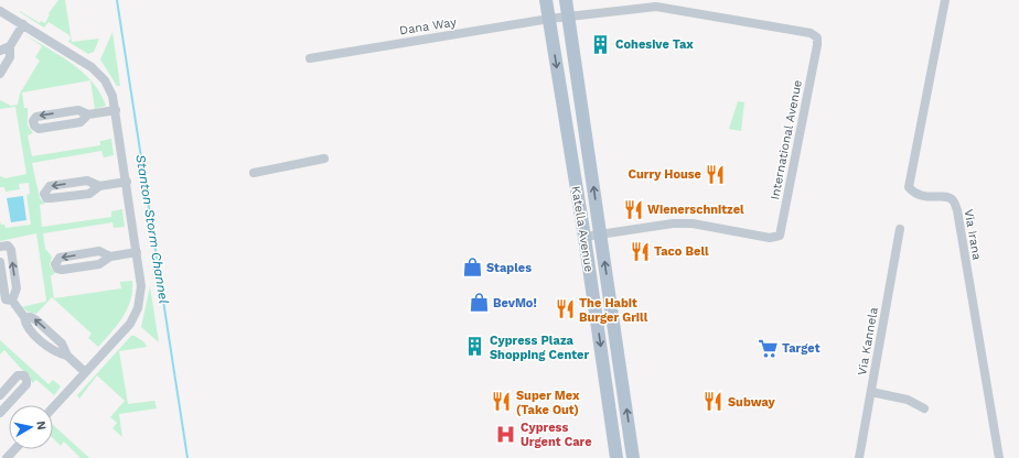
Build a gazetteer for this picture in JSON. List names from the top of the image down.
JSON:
{
  "streets": {
    "main road": ["Katella Avenue"],
    "street": [
      "Dana Way",
      "International Avenue",
      "Via Irana",
      "Via Kannela"
    ]
  },
  "crossings": [
    ["Dana Way", "International Avenue"],
    ["Dana Way", "Katella Avenue"],
    ["International Avenue", "Katella Avenue"]
  ],
  "water": ["Stanton Storm Channel"],
  "places": {
    "building": ["Cohesive Tax", "Cypress Plaza Shopping Center"],
    "restaurant": [
      "Curry House",
      "Wienerschnitzel",
      "Taco Bell",
      "The Habit Burger Grill",
      "Super Mex (Take Out)",
      "Subway"
    ],
    "shop": ["Staples", "BevMo!"],
    "supermarket": ["Target"],
    "hospital": ["Cypress Urgent Care"]
  },
  "north": "right"
}
